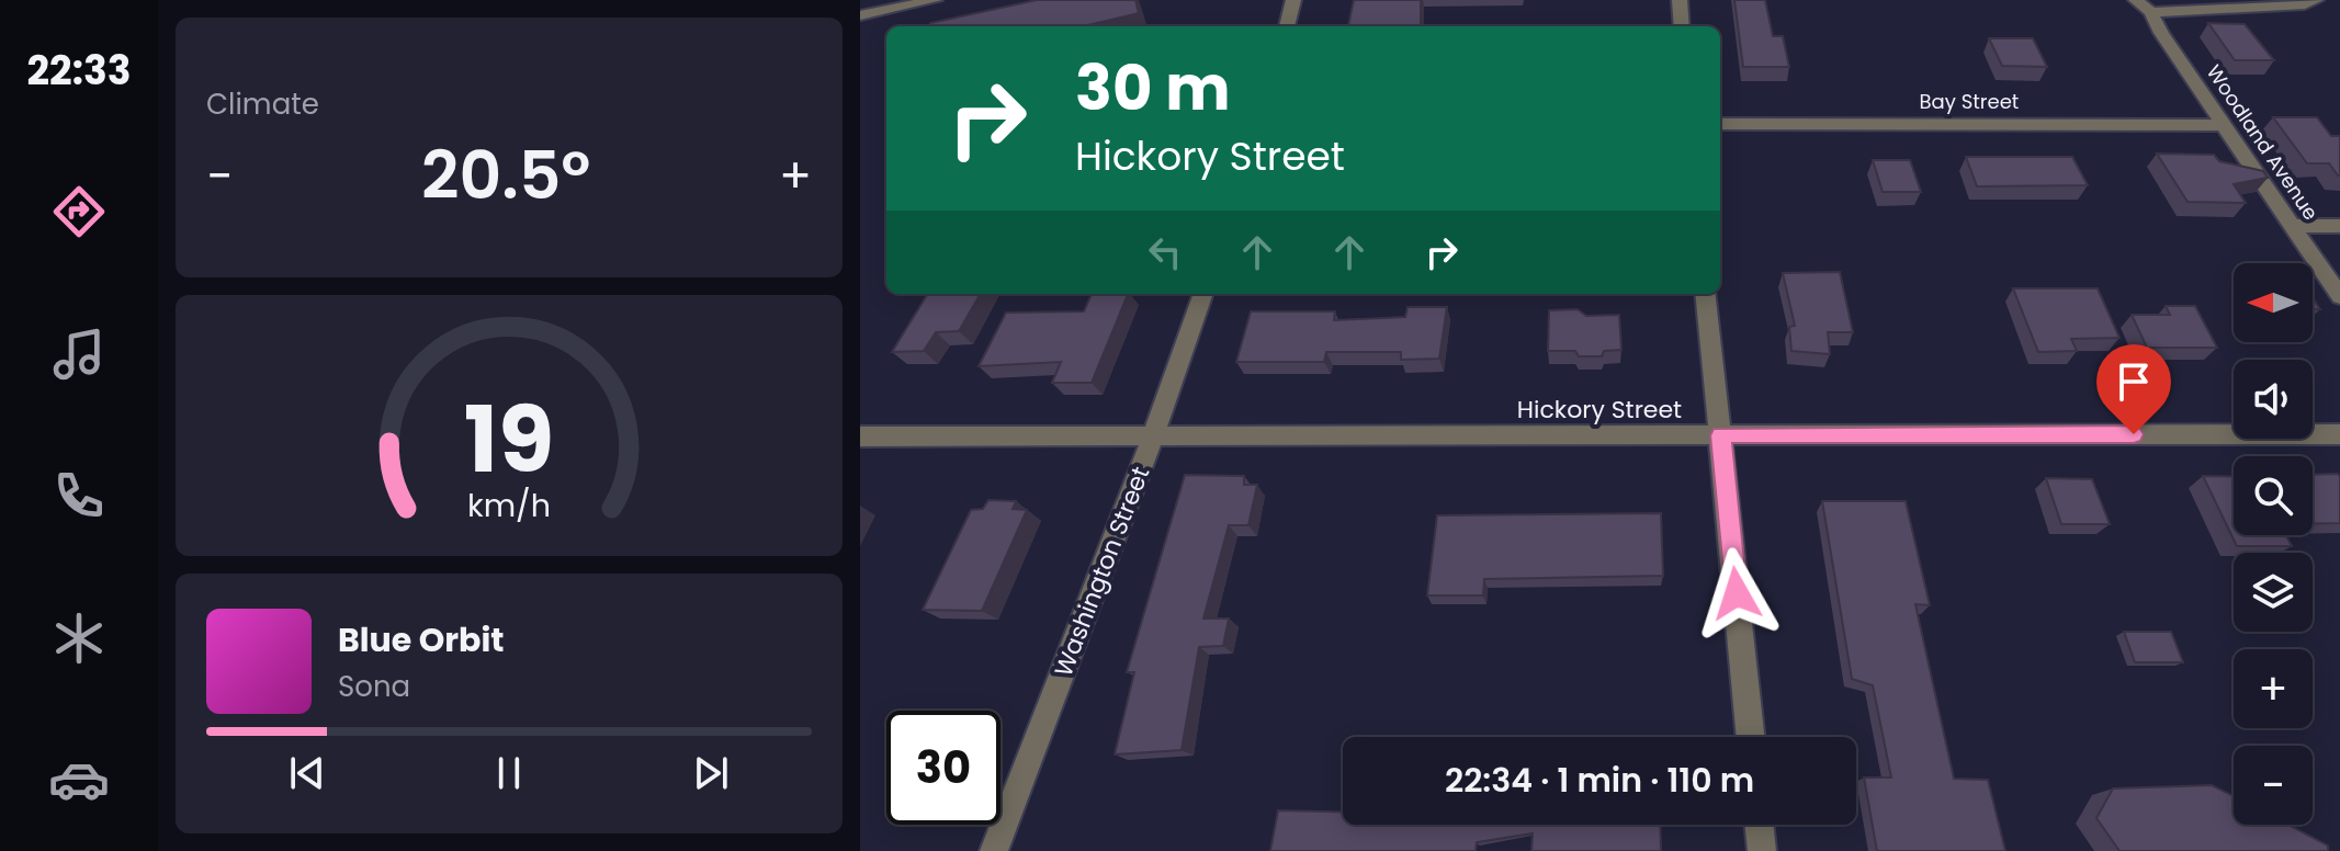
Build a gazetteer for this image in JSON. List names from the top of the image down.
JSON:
{
  "streets": {
    "street": [
      "Bay Street",
      "Woodland Avenue",
      "Hickory Street",
      "Washington Street"
    ]
  },
  "crossings": [
    ["Bay Street", "Woodland Avenue"],
    ["Hickory Street", "Washington Street"]
  ],
  "north": "left",
  "page": {
    "tabs": "22:33",
    "tile": "Climate",
    "turn": ["30 m", "Hickory Street"],
    "heat": ["−", "20.5°", "+"],
    "map_buttons": ["+", "−"],
    "song": ["Blue Orbit", "Sona"],
    "limit": "30",
    "trip": "22:34 · 1 min · 110 m",
    "gauge": ["19", "km/h"]
  }
}
